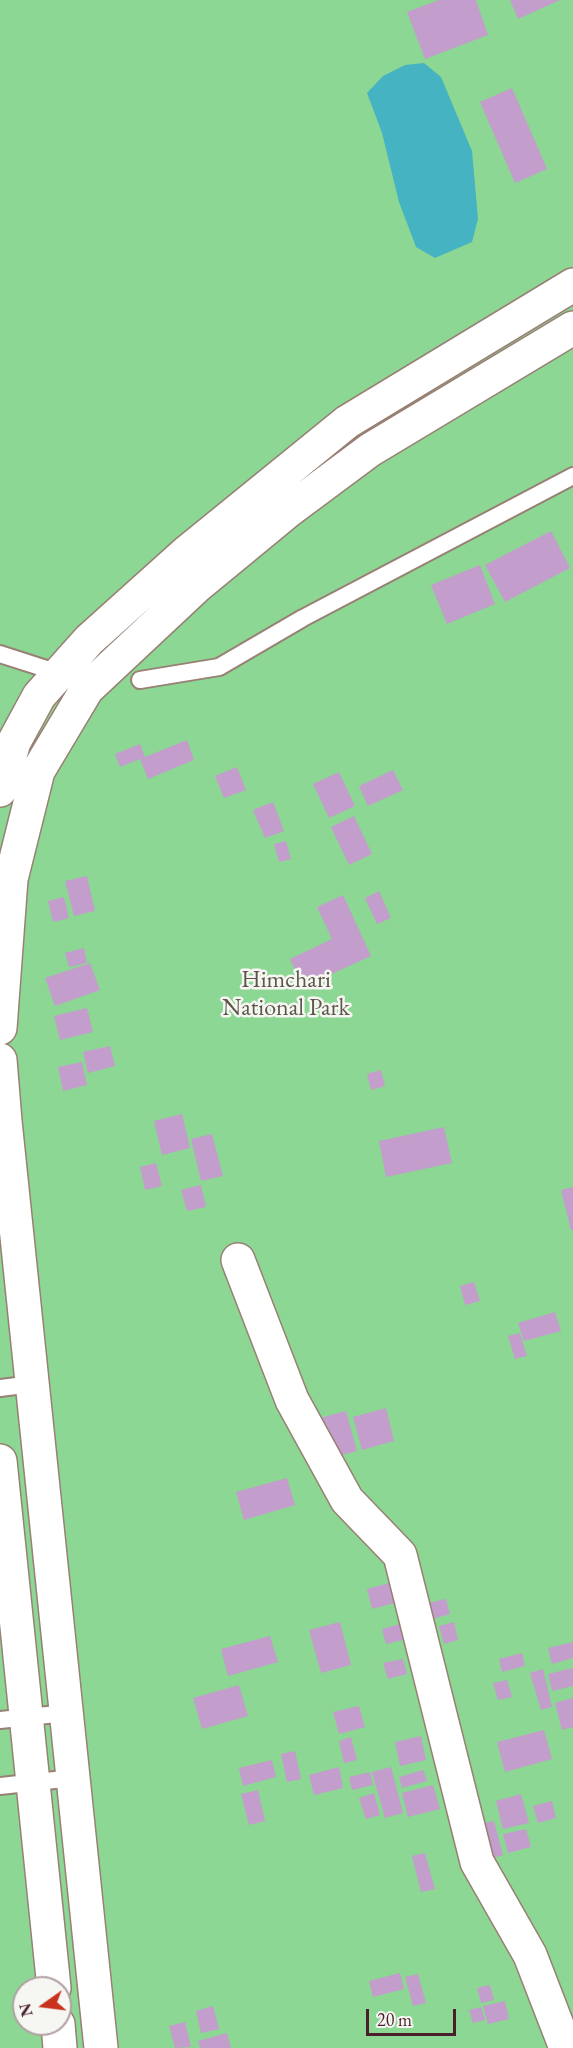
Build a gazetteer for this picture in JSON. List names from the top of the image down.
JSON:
{
  "parks": ["Himchari National Park"],
  "scale_bar": "20 m",
  "north": "left"
}
